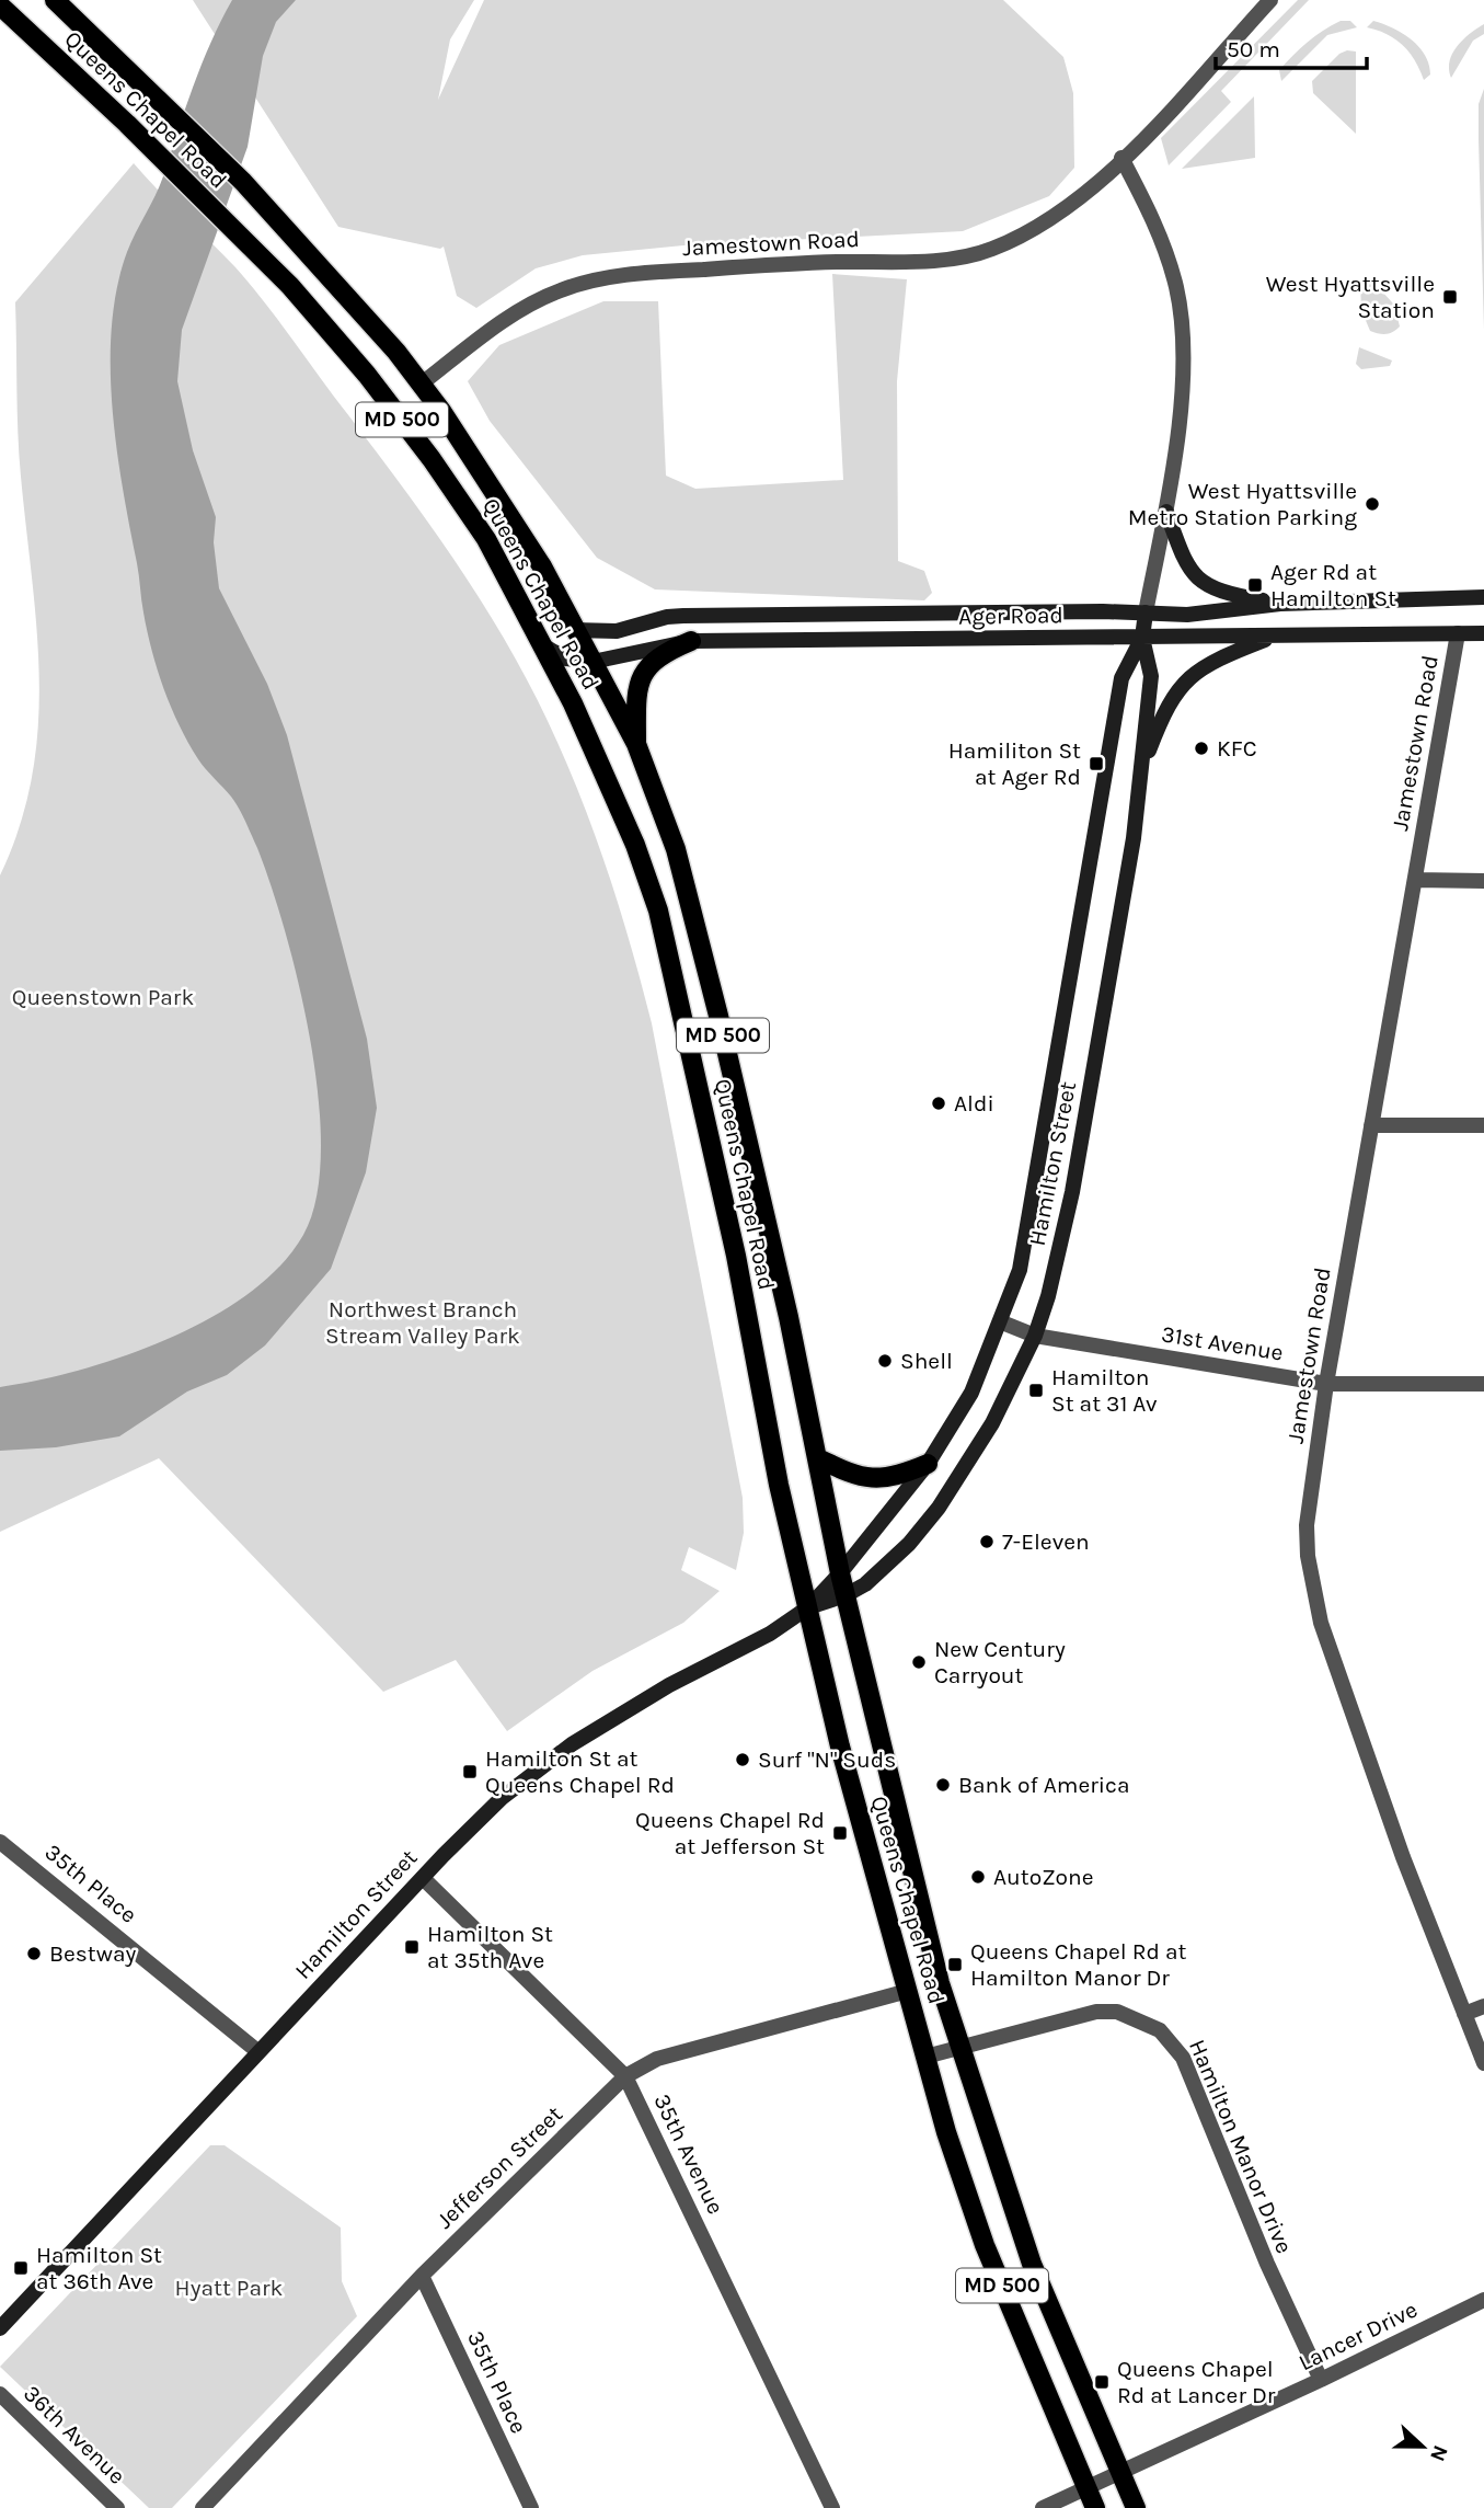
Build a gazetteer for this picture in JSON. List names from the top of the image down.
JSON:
{
  "streets": {
    "main road": [
      "Queens Chapel Road",
      "MD 500",
      "Ager Road",
      "Hamilton Street"
    ],
    "street": [
      "Jamestown Road",
      "31st Avenue",
      "35th Place",
      "Hamilton Manor Drive",
      "35th Avenue",
      "Jefferson Street",
      "Lancer Drive",
      "36th Avenue"
    ]
  },
  "crossings": [
    ["Queens Chapel Road", "Jamestown Road"],
    ["Queens Chapel Road", "Ager Road"],
    ["Queens Chapel Road", "Hamilton Street"],
    ["Queens Chapel Road", "Hamilton Manor Drive"],
    ["Queens Chapel Road", "Jefferson Street"],
    ["Queens Chapel Road", "Lancer Drive"],
    ["Jamestown Road", "Ager Road"],
    ["Jamestown Road", "Hamilton Street"],
    ["Jamestown Road", "31st Avenue"],
    ["Ager Road", "Hamilton Street"],
    ["Hamilton Street", "31st Avenue"],
    ["Hamilton Street", "35th Place"],
    ["Hamilton Street", "35th Avenue"],
    ["35th Place", "Jefferson Street"],
    ["Hamilton Manor Drive", "Lancer Drive"],
    ["35th Avenue", "Jefferson Street"]
  ],
  "parks": ["Queenstown Park", "Northwest Branch Stream Valley Park", "Hyatt Park"],
  "places": {
    "transit": [
      "West Hyattsville Station",
      "Ager Rd at Hamilton St",
      "Hamiliton St at Ager Rd",
      "Hamilton St at 31 Av",
      "Hamilton St at Queens Chapel Rd",
      "Queens Chapel Rd at Jefferson St",
      "Hamilton St at 35th Ave",
      "Queens Chapel Rd at Hamilton Manor Dr",
      "Hamilton St at 36th Ave",
      "Queens Chapel Rd at Lancer Dr"
    ],
    "other": [
      "West Hyattsville Metro Station Parking",
      "KFC",
      "Aldi",
      "Shell",
      "7-Eleven",
      "New Century Carryout",
      "Surf \"N\" Suds",
      "Bank of America",
      "AutoZone",
      "Bestway"
    ]
  },
  "scale_bar": "50 m",
  "north": "right"
}
